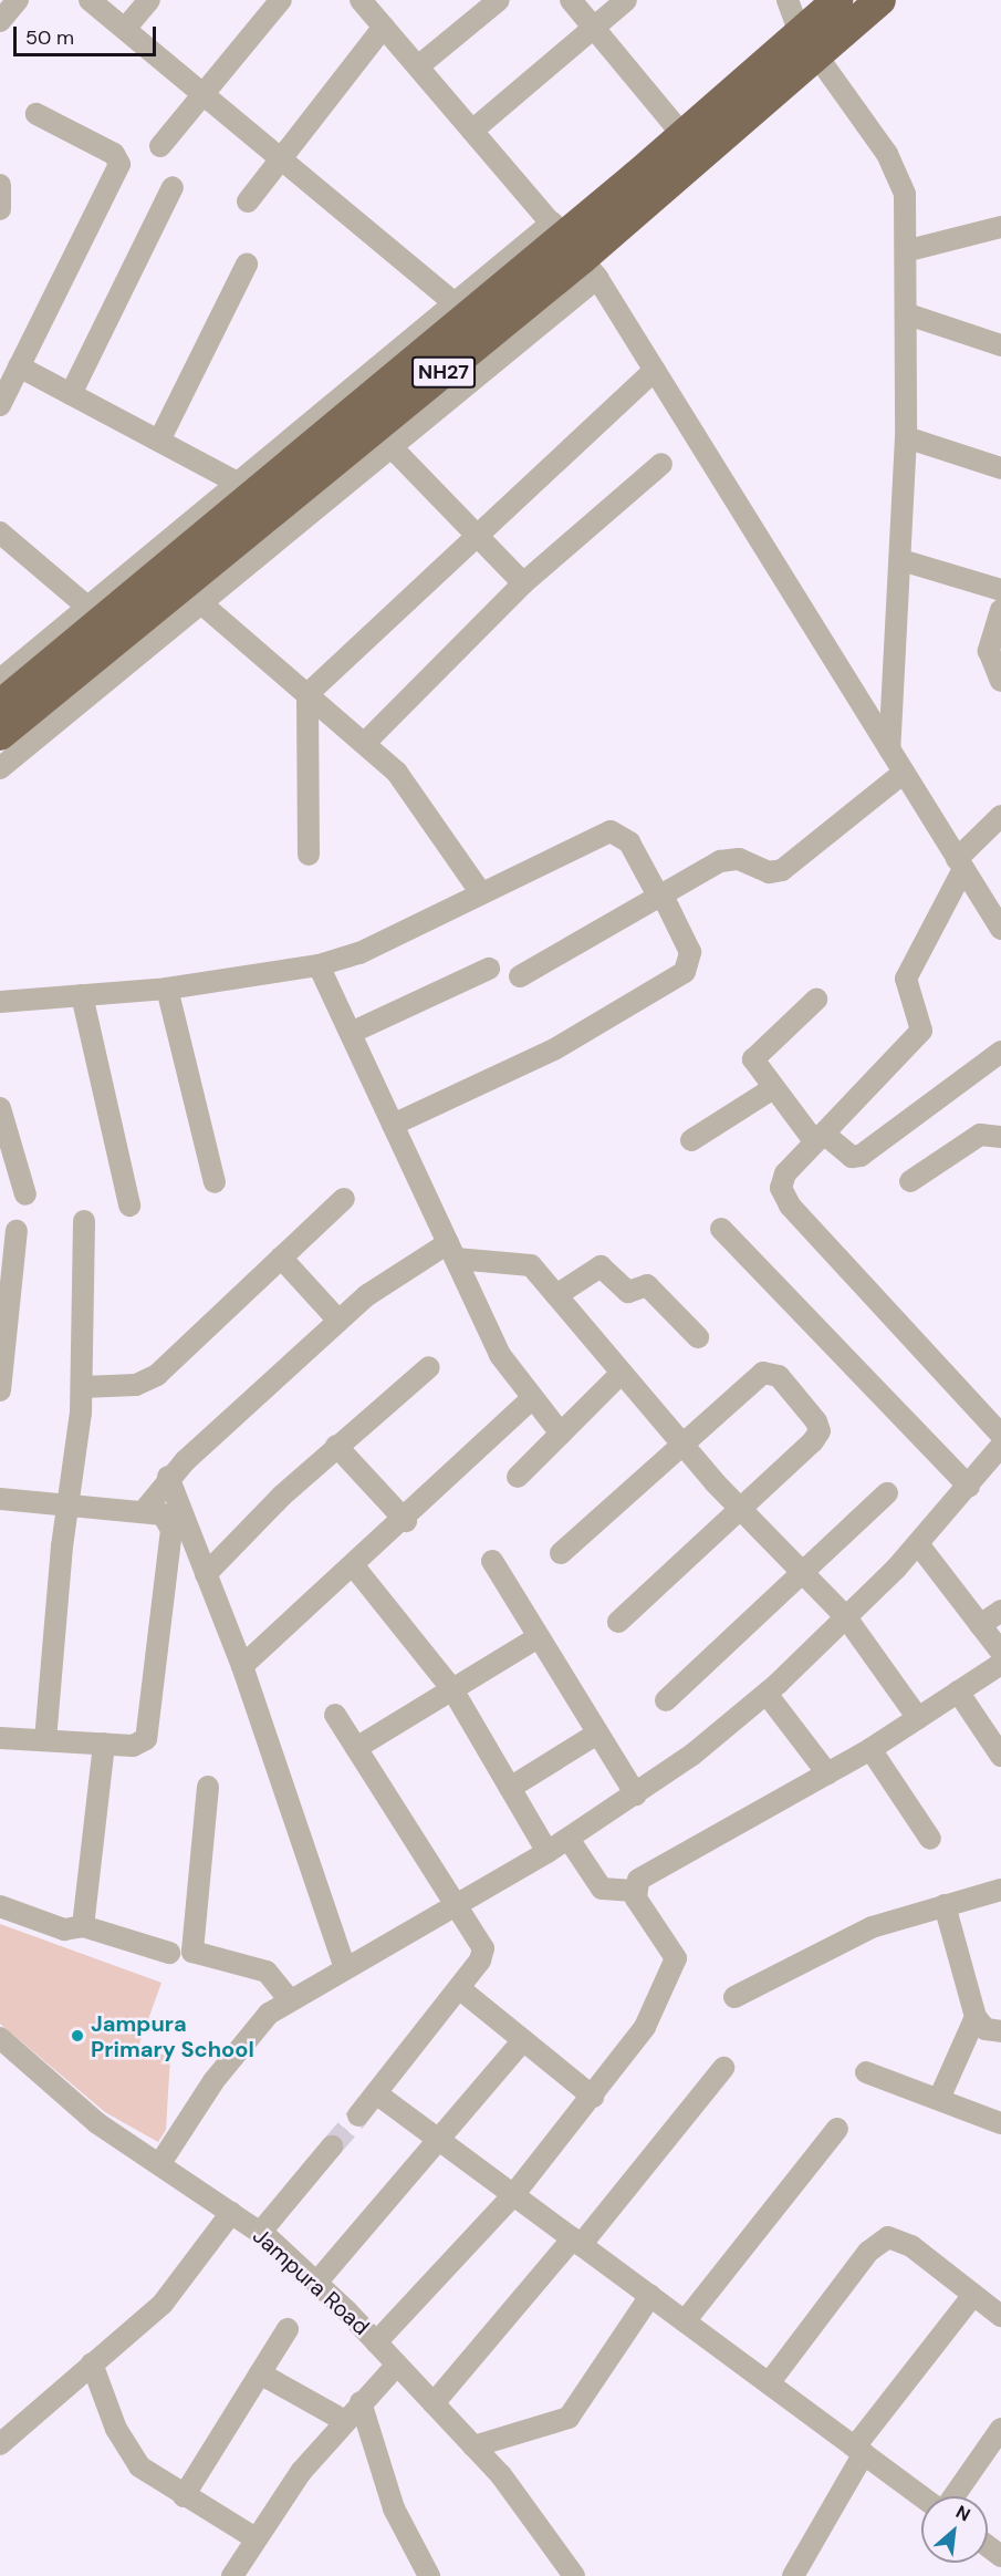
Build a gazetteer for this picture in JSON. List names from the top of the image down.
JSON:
{
  "streets": {
    "highway": ["NH27"],
    "street": ["Jampura Road"]
  },
  "places": ["Jampura Primary School"],
  "scale_bar": "50 m",
  "north": "top right"
}
